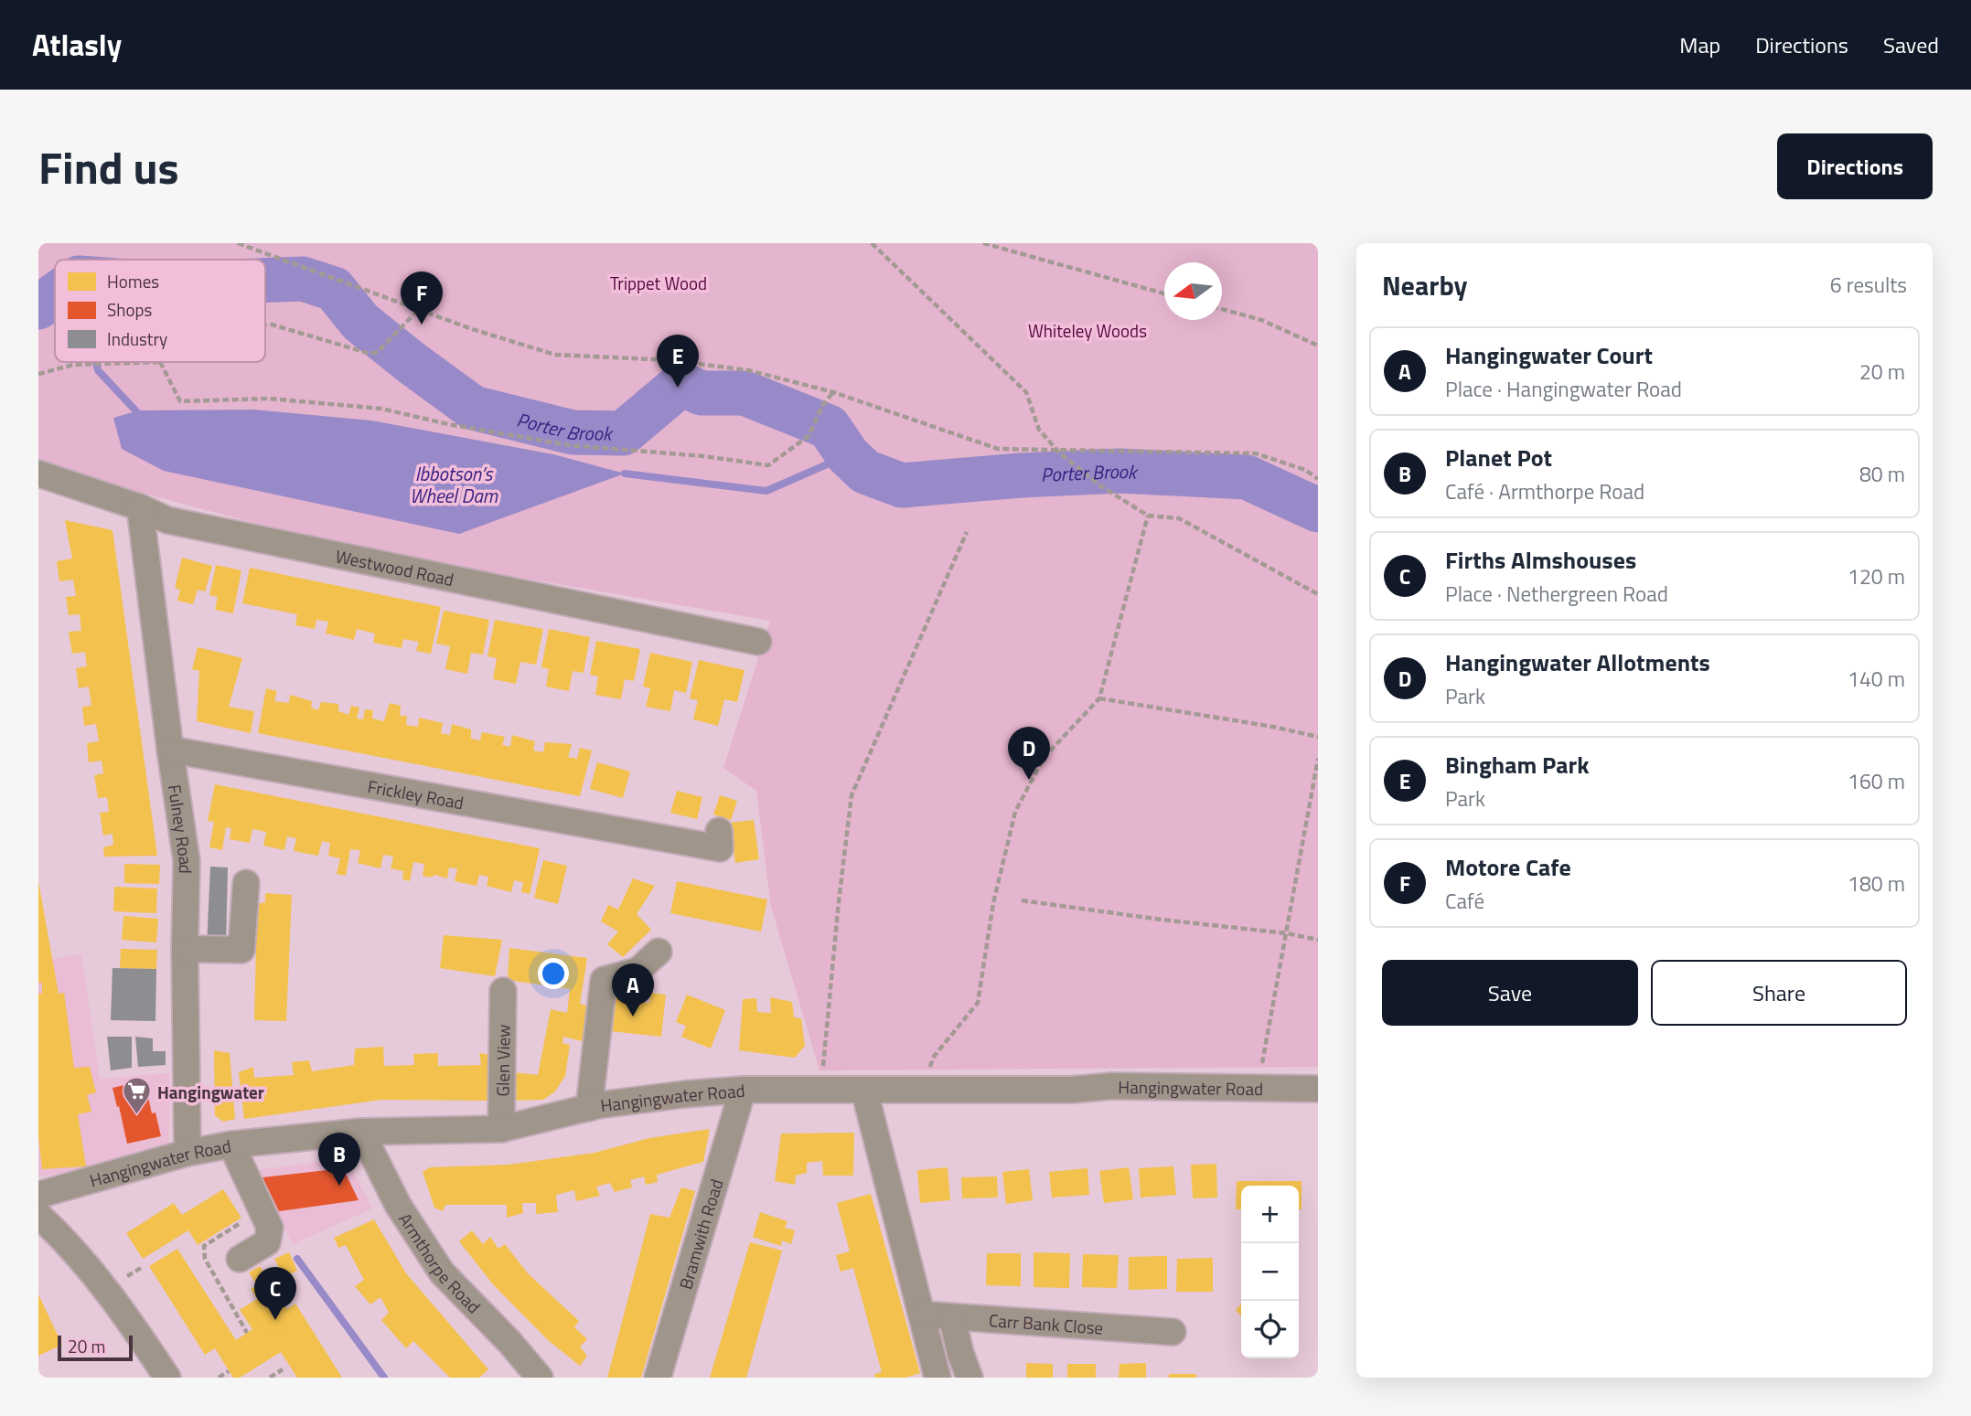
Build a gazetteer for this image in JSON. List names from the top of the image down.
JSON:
{
  "streets": {
    "street": [
      "Westwood Road",
      "Frickley Road",
      "Fulney Road",
      "Glen View",
      "Hangingwater Road",
      "Bramwith Road",
      "Armthorpe Road",
      "Carr Bank Close"
    ]
  },
  "crossings": [
    ["Westwood Road", "Fulney Road"],
    ["Frickley Road", "Fulney Road"],
    ["Fulney Road", "Hangingwater Road"],
    ["Glen View", "Hangingwater Road"],
    ["Hangingwater Road", "Bramwith Road"],
    ["Hangingwater Road", "Armthorpe Road"]
  ],
  "water": ["Porter Brook", "Ibbotson’s Wheel Dam"],
  "parks": ["Trippet Wood", "Whiteley Woods"],
  "places": {
    "supermarket": ["Hangingwater"]
  },
  "legend": ["Homes", "Shops", "Industry"],
  "scale_bar": "20 m",
  "north": "left",
  "page": {
    "header": "Atlasly",
    "nav": ["Map", "Directions", "Saved"],
    "title": "Find us",
    "buttons": [
      "Directions",
      ["Save", "Share"]
    ],
    "heading": ["Nearby", "6 results"],
    "pins": [
      "F",
      "E",
      "D",
      "A",
      "B",
      "C"
    ],
    "list": [
      {
        "mark": "A",
        "name": "Hangingwater Court",
        "note": "Place · Hangingwater Road",
        "value": "20 m"
      },
      {
        "mark": "B",
        "name": "Planet Pot",
        "note": "Café · Armthorpe Road",
        "value": "80 m"
      },
      {
        "mark": "C",
        "name": "Firths Almshouses",
        "note": "Place · Nethergreen Road",
        "value": "120 m"
      },
      {
        "mark": "D",
        "name": "Hangingwater Allotments",
        "note": "Park",
        "value": "140 m"
      },
      {
        "mark": "E",
        "name": "Bingham Park",
        "note": "Park",
        "value": "160 m"
      },
      {
        "mark": "F",
        "name": "Motore Cafe",
        "note": "Café",
        "value": "180 m"
      }
    ],
    "map_buttons": ["+", "−"],
    "scale": "20 m"
  }
}
